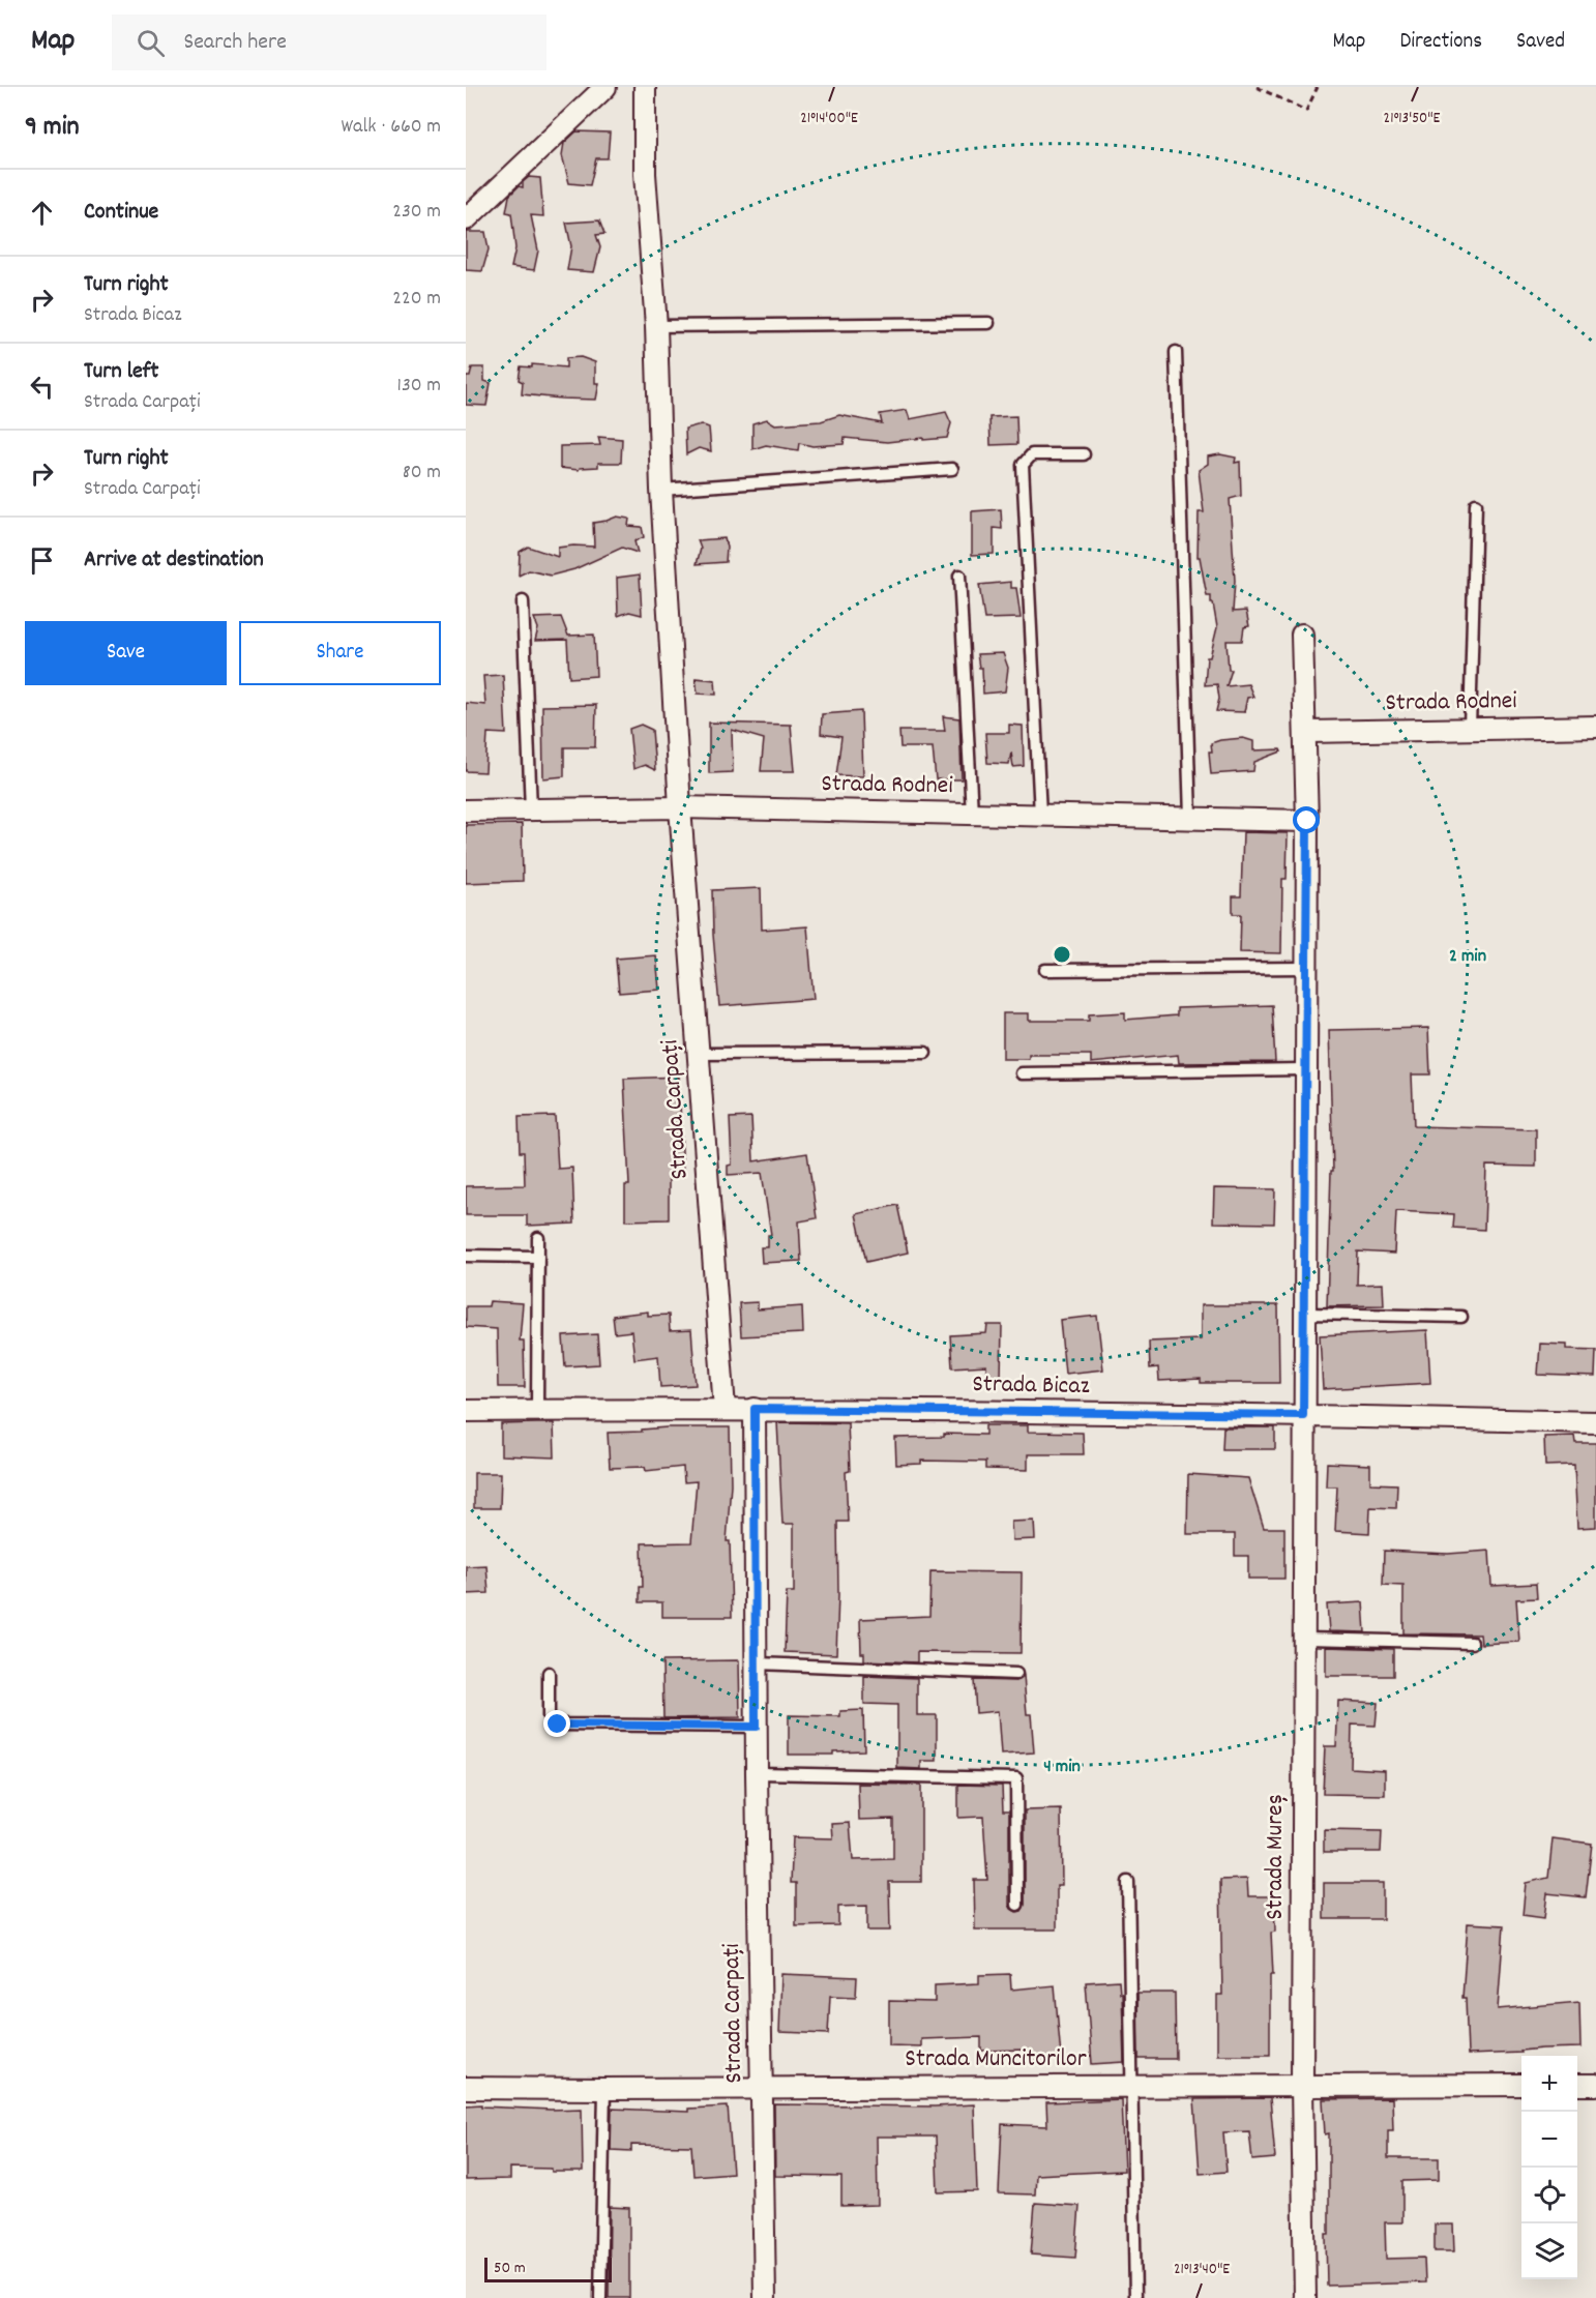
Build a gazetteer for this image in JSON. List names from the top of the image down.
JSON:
{
  "streets": {
    "street": [
      "Strada Rodnei",
      "Strada Carpați",
      "Strada Bicaz",
      "Strada Mureș",
      "Strada Muncitorilor"
    ]
  },
  "crossings": [
    ["Strada Rodnei", "Strada Carpați"],
    ["Strada Rodnei", "Strada Mureș"],
    ["Strada Carpați", "Strada Bicaz"],
    ["Strada Carpați", "Strada Muncitorilor"],
    ["Strada Bicaz", "Strada Mureș"],
    ["Strada Mureș", "Strada Muncitorilor"]
  ],
  "scale_bar": "50 m",
  "page": {
    "header": "Map",
    "search": "Search here",
    "nav": ["Map", "Directions", "Saved"],
    "heading": ["9 min", "Walk · 660 m"],
    "list": [
      ["Continue", "230 m"],
      ["Turn right", "Strada Bicaz", "220 m"],
      ["Turn left", "Strada Carpați", "130 m"],
      ["Turn right", "Strada Carpați", "80 m"],
      "Arrive at destination"
    ],
    "buttons": ["Save", "Share"],
    "map_buttons": ["+", "−"],
    "scale": "50 m"
  },
  "coordinates": ["21°14'00\"E", "21°13'50\"E", "21°13'40\"E"],
  "rings": ["2 min", "4 min"]
}
